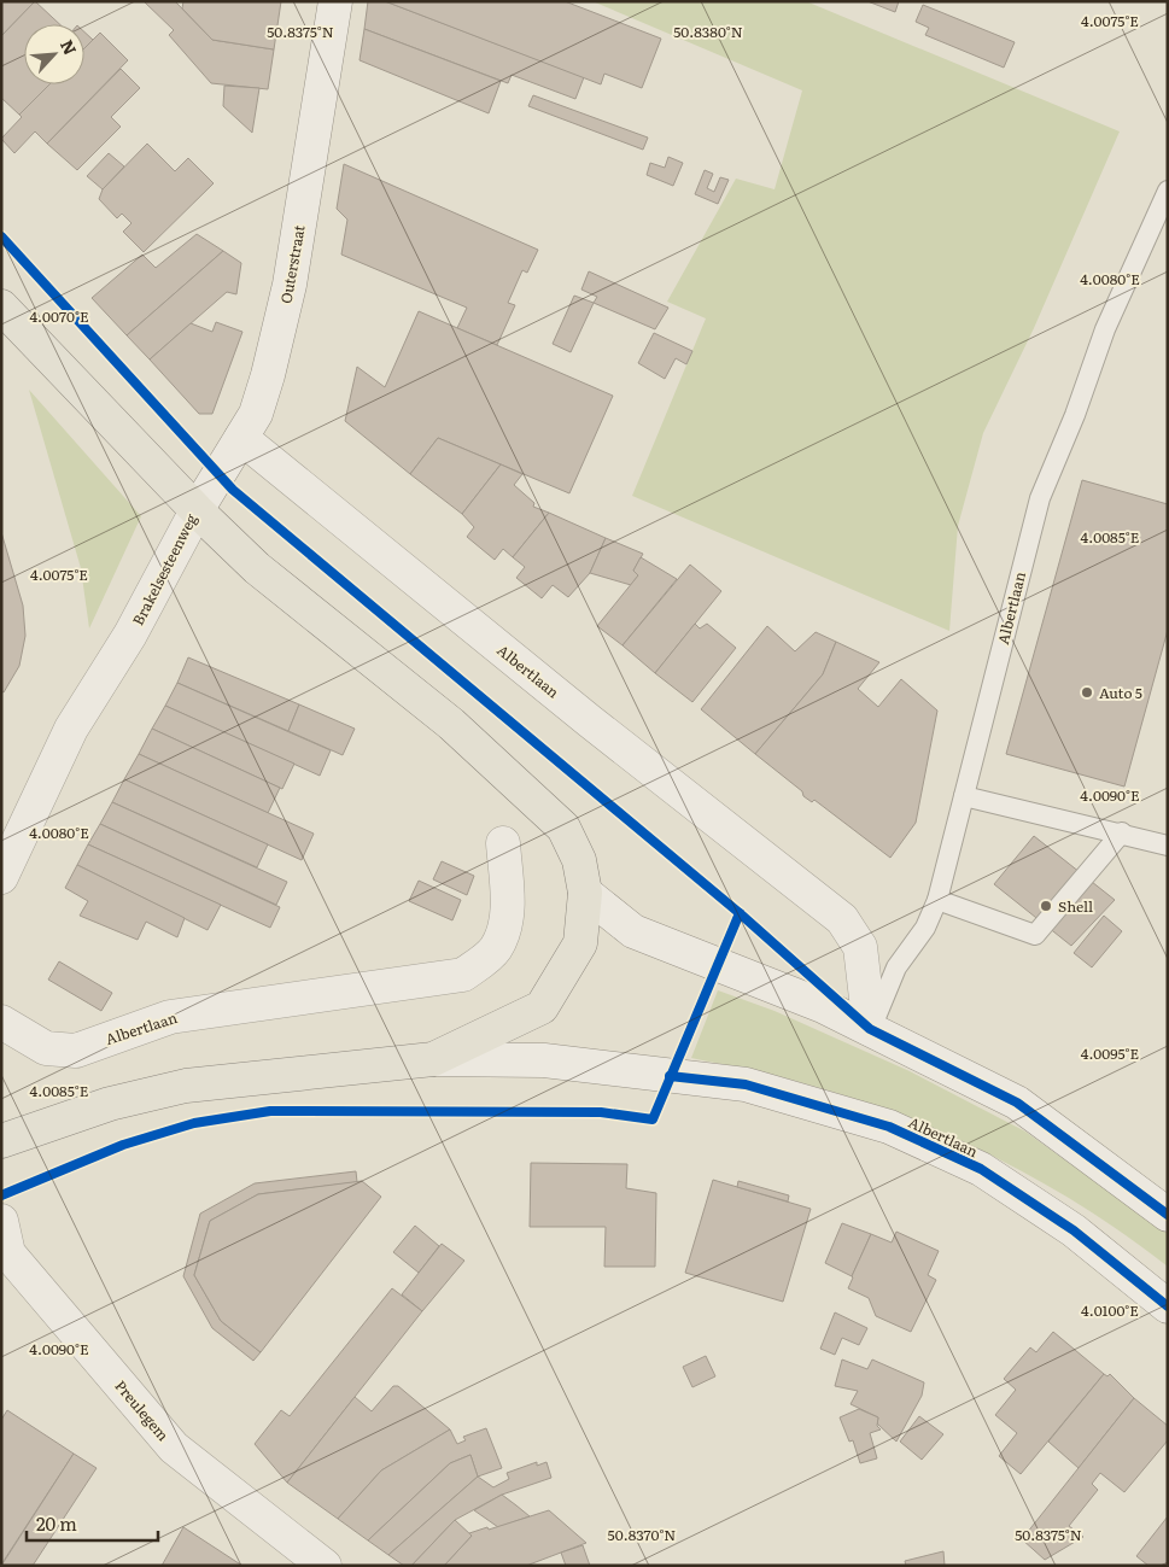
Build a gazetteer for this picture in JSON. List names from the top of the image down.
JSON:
{
  "streets": {
    "main road": ["Brakelsesteenweg", "Albertlaan"],
    "street": ["Outerstraat", "Preulegem"]
  },
  "crossings": [
    ["Outerstraat", "Brakelsesteenweg"],
    ["Outerstraat", "Albertlaan"],
    ["Brakelsesteenweg", "Albertlaan"]
  ],
  "places": ["Auto 5", "Shell"],
  "scale_bar": "20 m",
  "north": "top right",
  "coordinates": [
    "4.0075°E",
    "50.8375°N",
    "50.8380°N",
    "4.0080°E",
    "4.0070°E",
    "4.0085°E",
    "4.0090°E",
    "4.0095°E",
    "4.0100°E",
    "50.8370°N"
  ]
}
